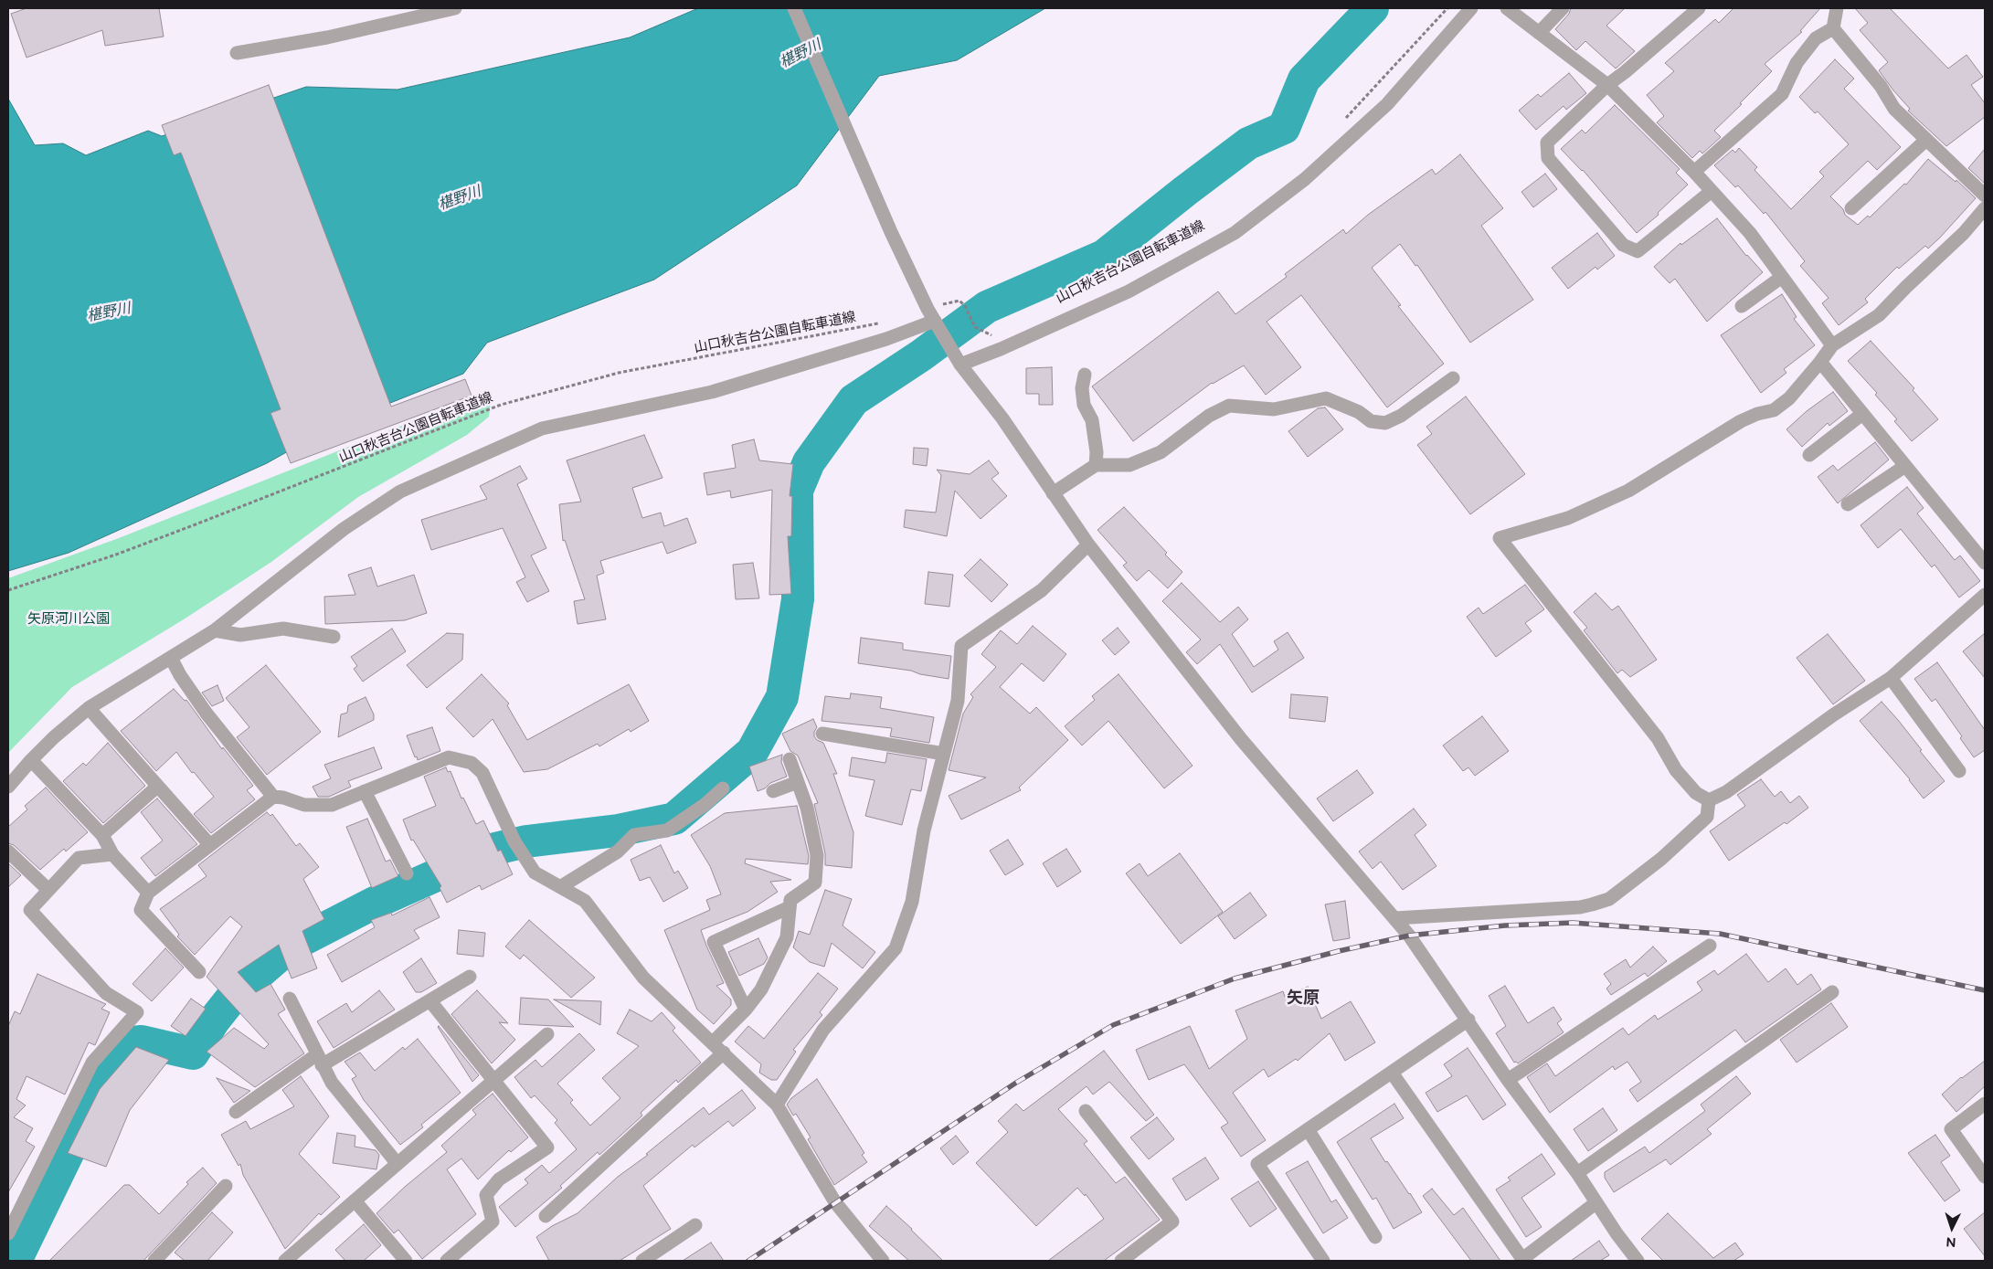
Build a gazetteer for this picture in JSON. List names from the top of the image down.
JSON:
{
  "streets": {
    "path": ["山口秋吉台公園自転車道線"]
  },
  "districts": ["矢原"],
  "water": ["椹野川"],
  "parks": ["矢原河川公園"],
  "north": "bottom"
}
